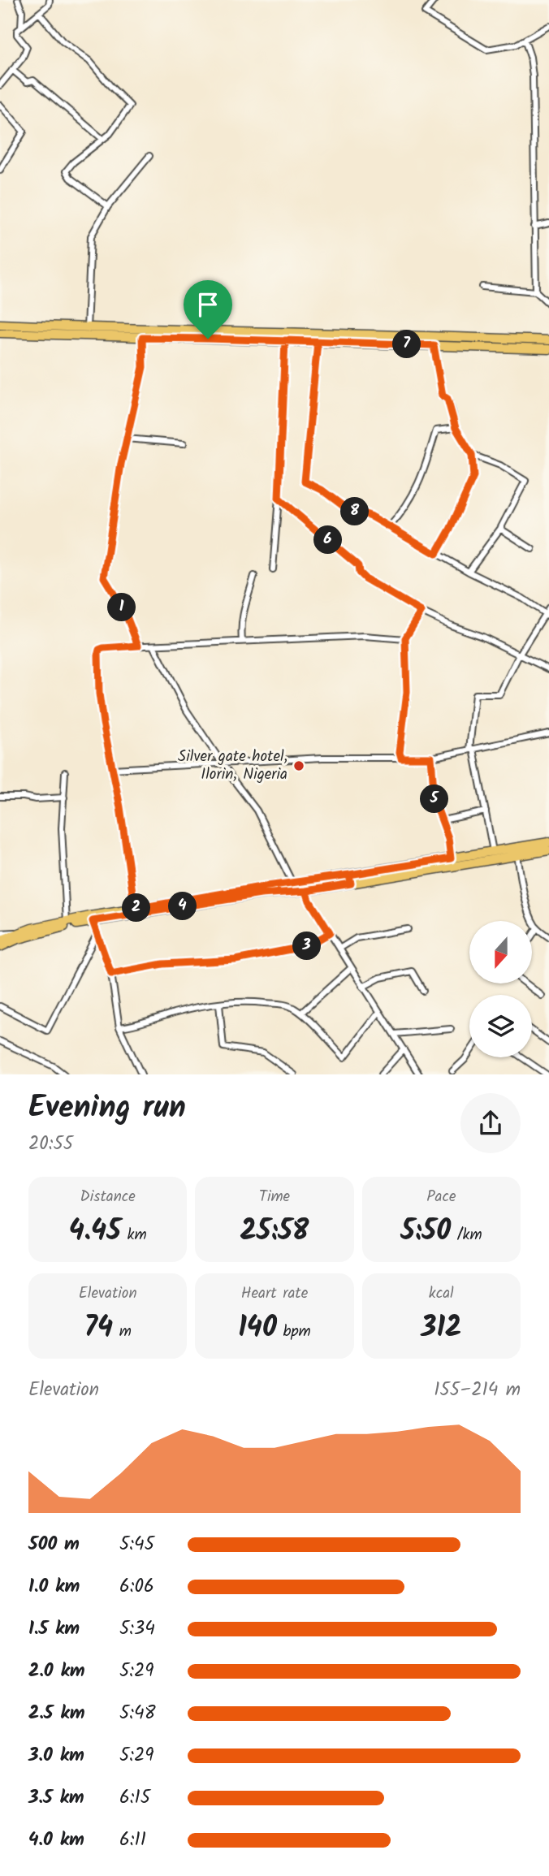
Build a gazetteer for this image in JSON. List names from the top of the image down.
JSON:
{
  "places": ["Silver gate hotel, Ilorin, Nigeria"],
  "north": "bottom",
  "page": {
    "pins": [
      "7",
      "8",
      "6",
      "1",
      "5",
      "4",
      "2",
      "3"
    ],
    "heading": ["Evening run", "20:55"],
    "stats": [
      ["Distance", "4.45 km"],
      ["Time", "25:58"],
      ["Pace", "5:50 /km"],
      ["Elevation", "74 m"],
      ["Heart rate", "140 bpm"],
      ["kcal", "312"]
    ],
    "chart": ["Elevation", "155–214 m"],
    "list": [
      {
        "name": "500 m",
        "note": "5:45"
      },
      {
        "name": "1.0 km",
        "note": "6:06"
      },
      {
        "name": "1.5 km",
        "note": "5:34"
      },
      {
        "name": "2.0 km",
        "note": "5:29"
      },
      {
        "name": "2.5 km",
        "note": "5:48"
      },
      {
        "name": "3.0 km",
        "note": "5:29"
      },
      {
        "name": "3.5 km",
        "note": "6:15"
      },
      {
        "name": "4.0 km",
        "note": "6:11"
      }
    ]
  }
}
